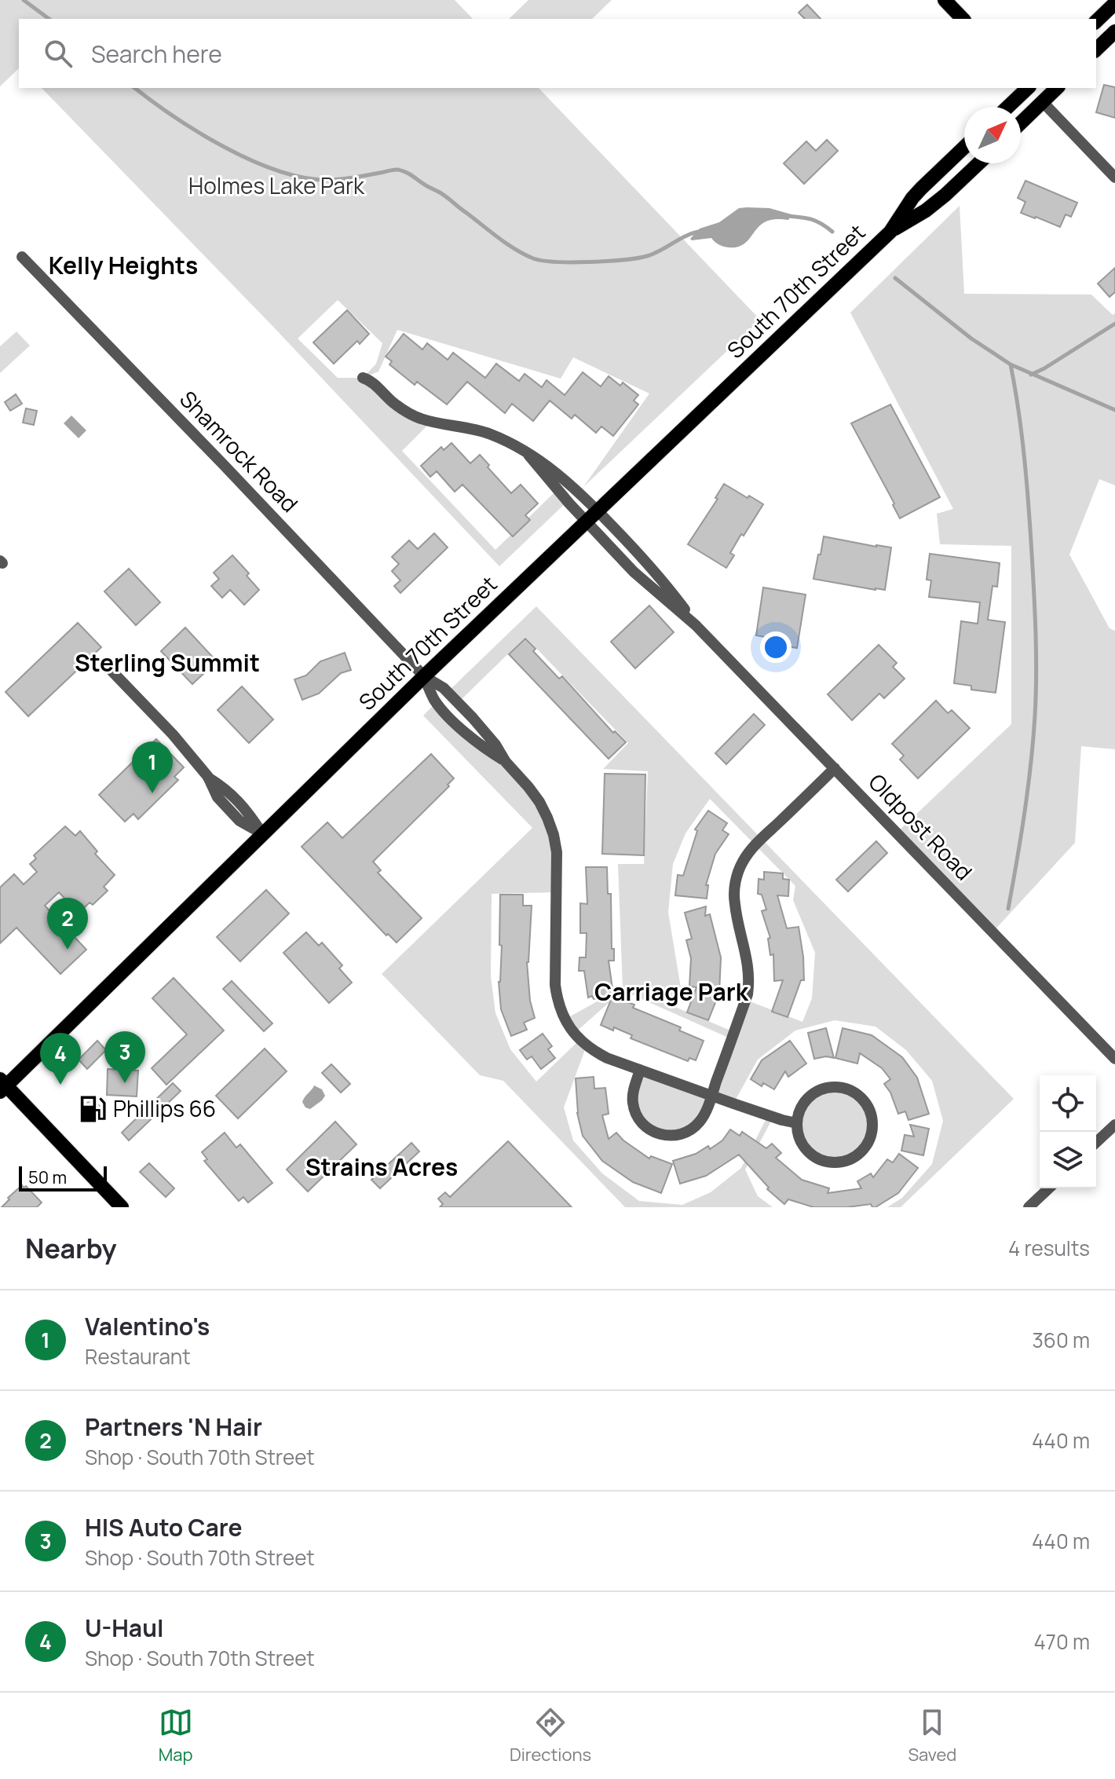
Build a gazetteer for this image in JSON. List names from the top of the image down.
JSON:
{
  "streets": {
    "main road": ["South 70th Street"],
    "street": ["Shamrock Road", "Oldpost Road"]
  },
  "crossings": [
    ["South 70th Street", "Shamrock Road"],
    ["South 70th Street", "Oldpost Road"]
  ],
  "districts": [
    "Kelly Heights",
    "Sterling Summit",
    "Carriage Park",
    "Strains Acres"
  ],
  "parks": ["Holmes Lake Park"],
  "places": {
    "fuel station": ["Phillips 66"]
  },
  "scale_bar": "50 m",
  "north": "top right",
  "page": {
    "search": "Search here",
    "pins": [
      "1",
      "2",
      "3",
      "4"
    ],
    "scale": "50 m",
    "heading": ["Nearby", "4 results"],
    "list": [
      {
        "mark": "1",
        "name": "Valentino's",
        "note": "Restaurant",
        "value": "360 m"
      },
      {
        "mark": "2",
        "name": "Partners 'N Hair",
        "note": "Shop · South 70th Street",
        "value": "440 m"
      },
      {
        "mark": "3",
        "name": "HIS Auto Care",
        "note": "Shop · South 70th Street",
        "value": "440 m"
      },
      {
        "mark": "4",
        "name": "U-Haul",
        "note": "Shop · South 70th Street",
        "value": "470 m"
      }
    ],
    "nav": ["Map", "Directions", "Saved"]
  }
}
